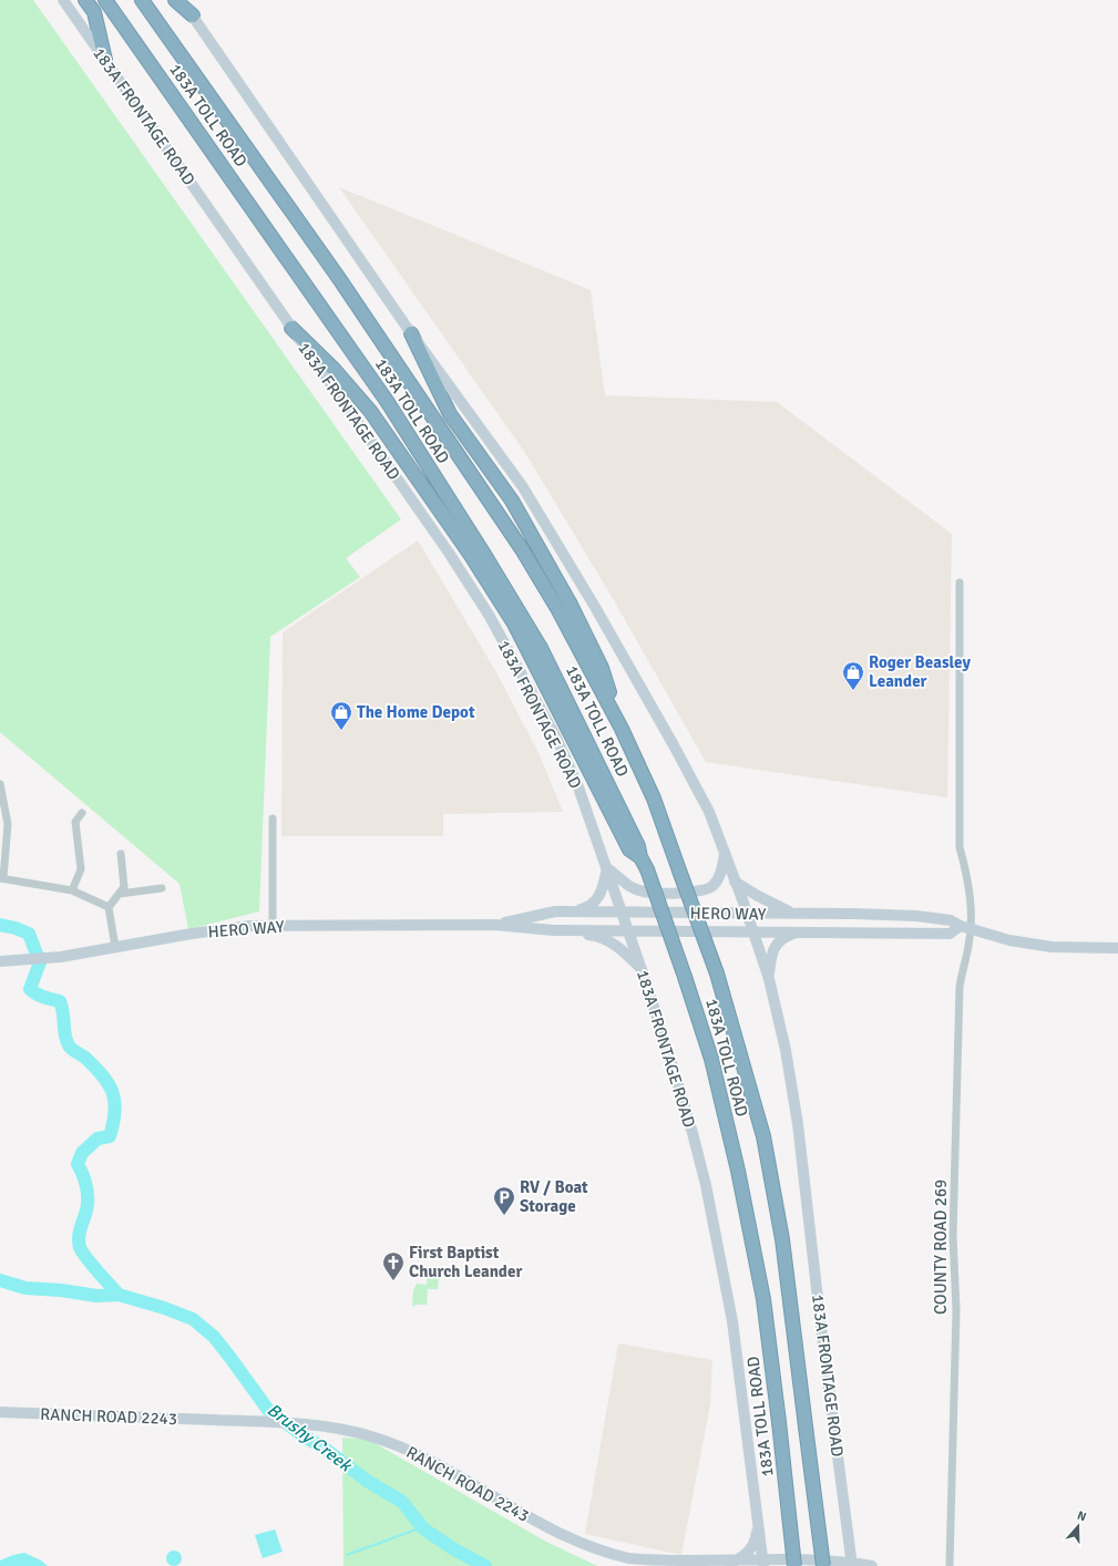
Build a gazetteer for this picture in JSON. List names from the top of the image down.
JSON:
{
  "streets": {
    "highway": ["183A TOLL ROAD"],
    "main road": ["183A FRONTAGE ROAD", "HERO WAY", "RANCH ROAD 2243"],
    "street": ["COUNTY ROAD 269"]
  },
  "crossings": [
    ["183A FRONTAGE ROAD", "HERO WAY"],
    ["183A FRONTAGE ROAD", "RANCH ROAD 2243"],
    ["HERO WAY", "COUNTY ROAD 269"]
  ],
  "water": ["Brushy Creek"],
  "places": {
    "shop": ["Roger Beasley Leander", "The Home Depot"],
    "parking": ["RV / Boat Storage"],
    "church": ["First Baptist Church Leander"]
  },
  "north": "top"
}
